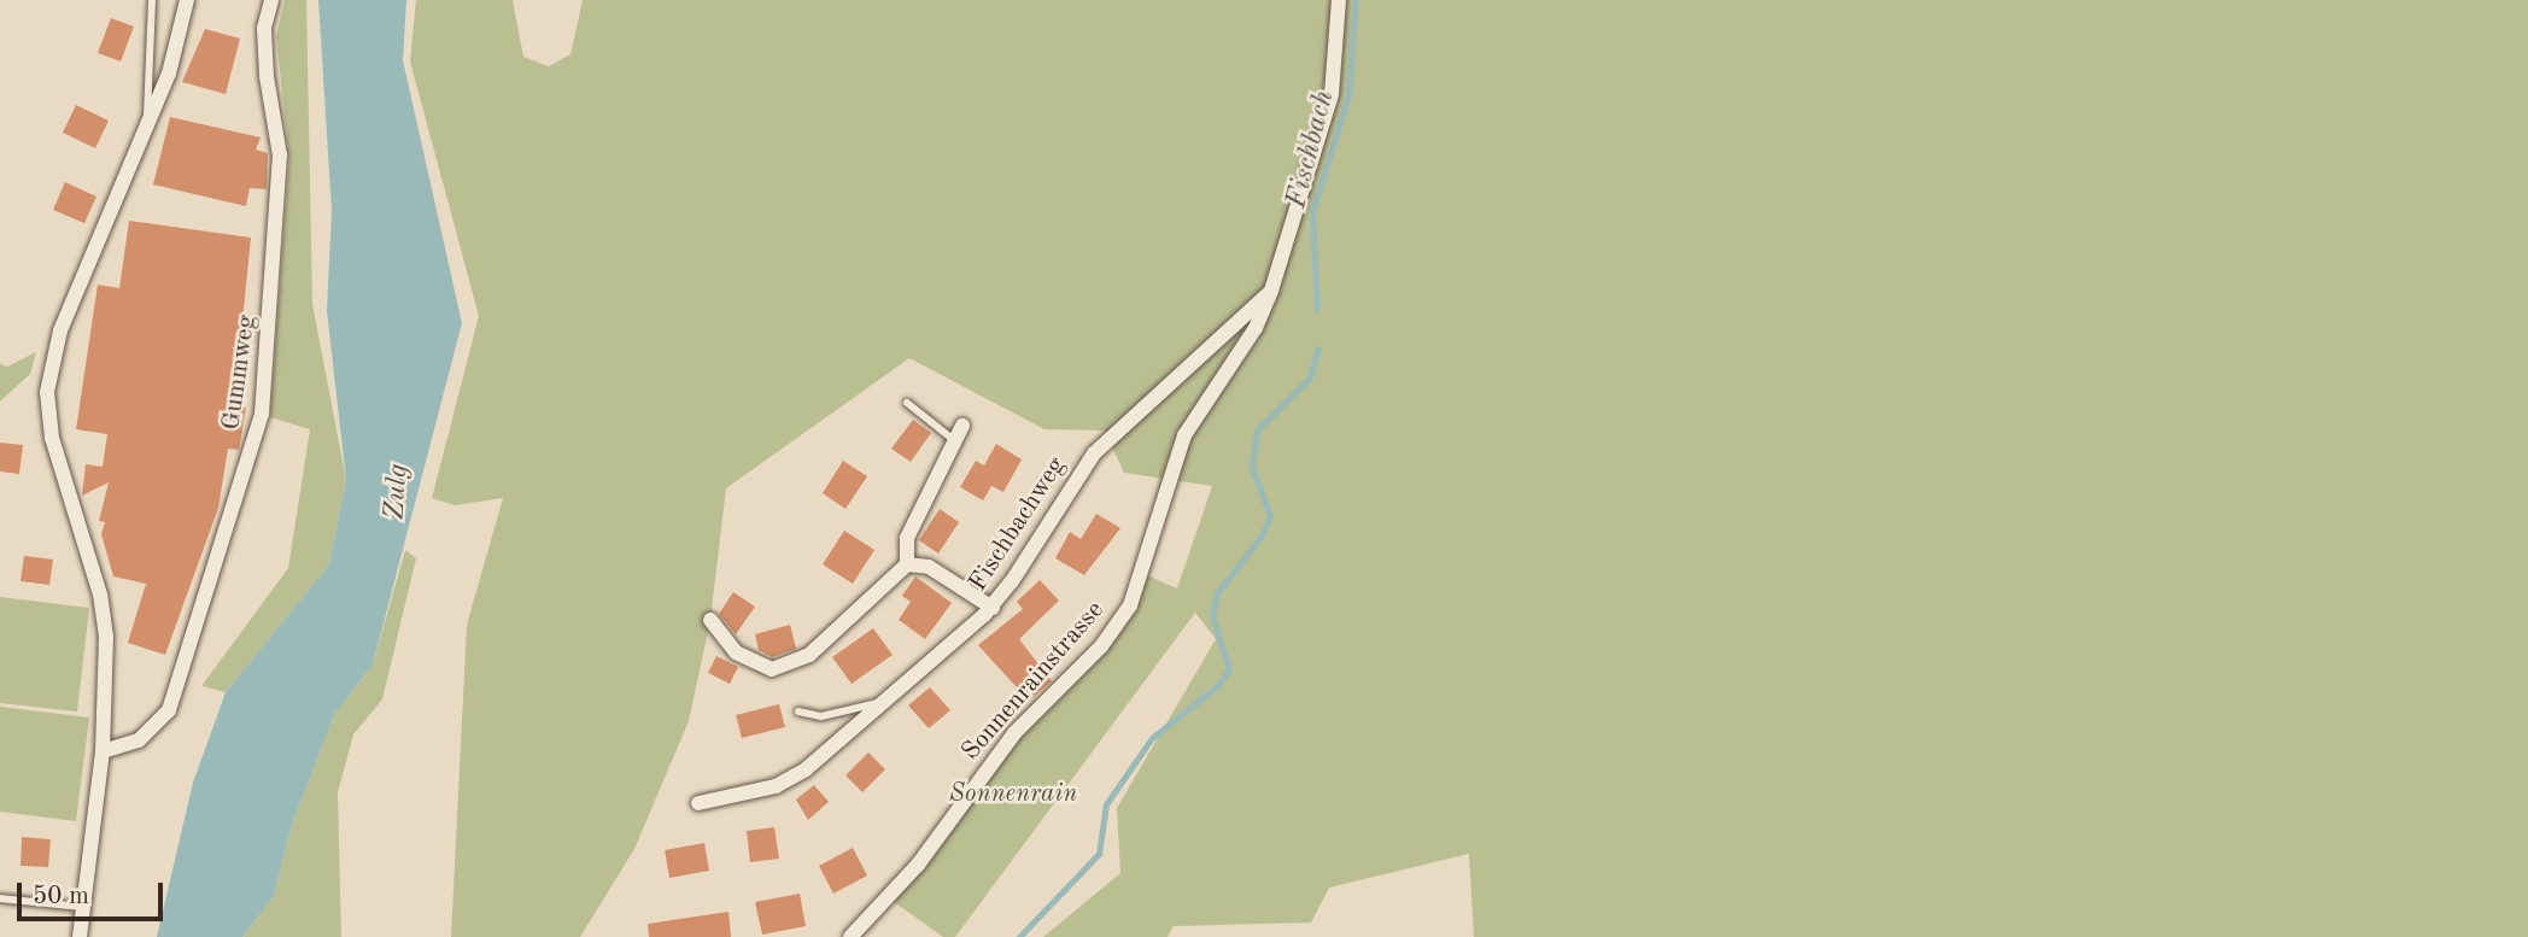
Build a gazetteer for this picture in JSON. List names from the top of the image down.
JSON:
{
  "streets": {
    "street": ["Gummweg", "Fischbachweg", "Sonnenrainstrasse"]
  },
  "crossings": [
    ["Fischbachweg", "Sonnenrainstrasse"]
  ],
  "water": ["Fischbach", "Zulg"],
  "parks": ["Sonnenrain"],
  "scale_bar": "50 m"
}
